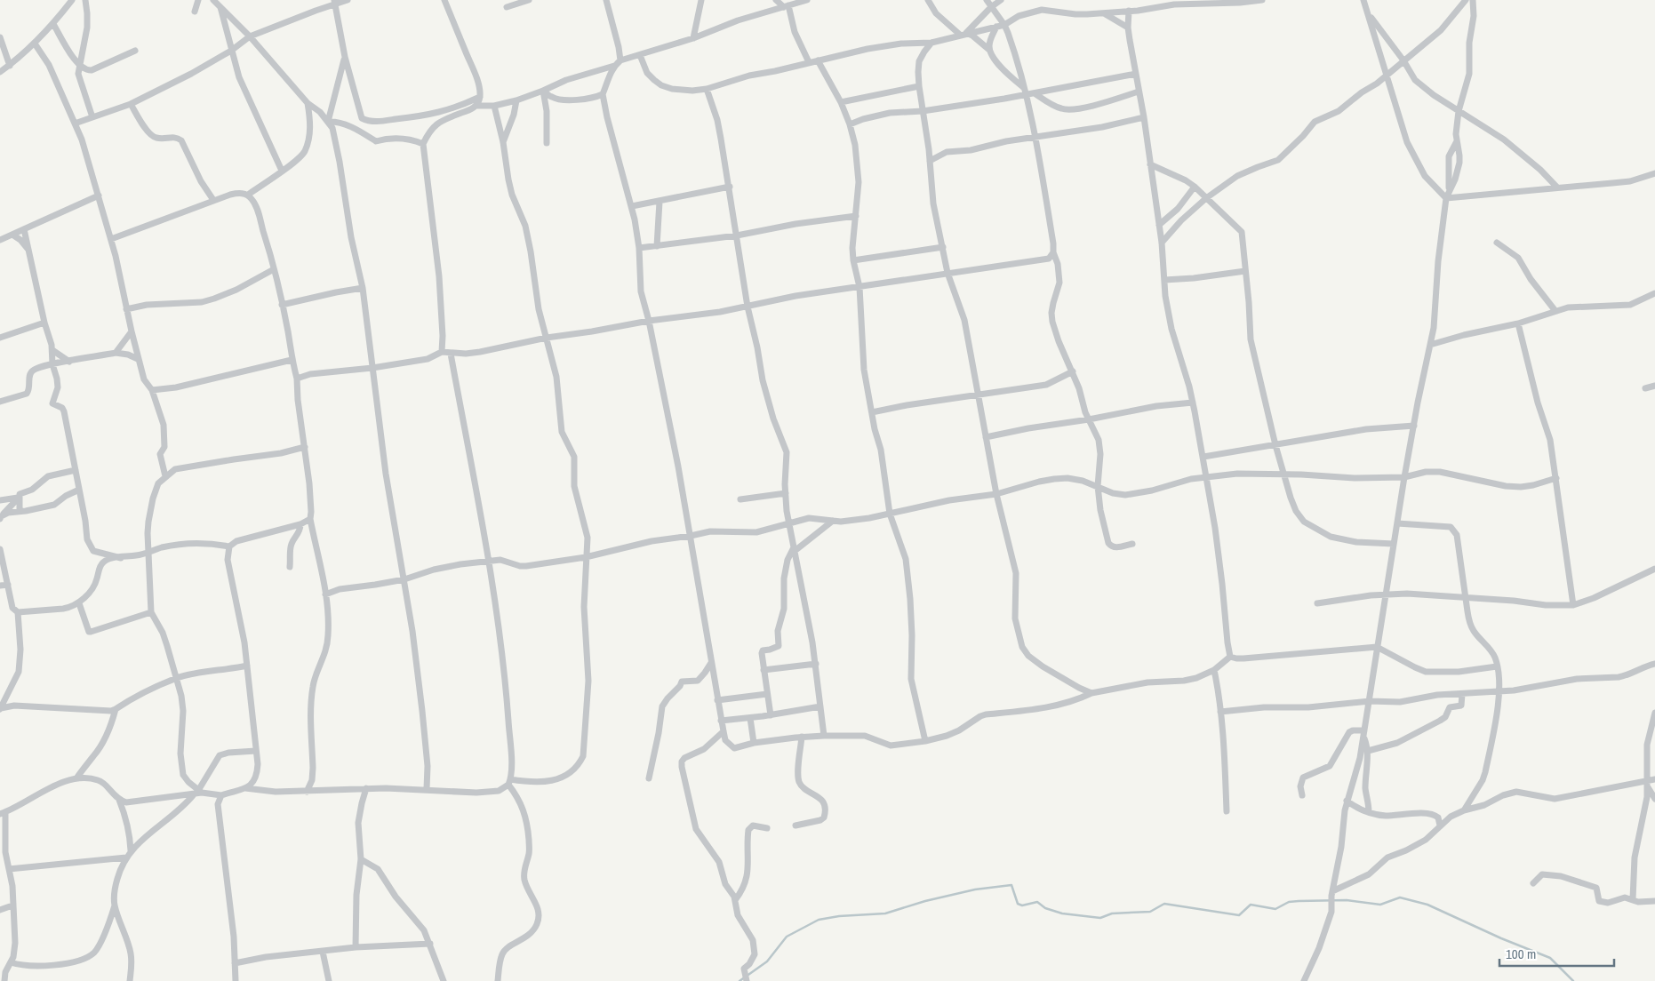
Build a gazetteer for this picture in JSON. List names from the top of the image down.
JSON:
{
  "scale_bar": "100 m"
}
